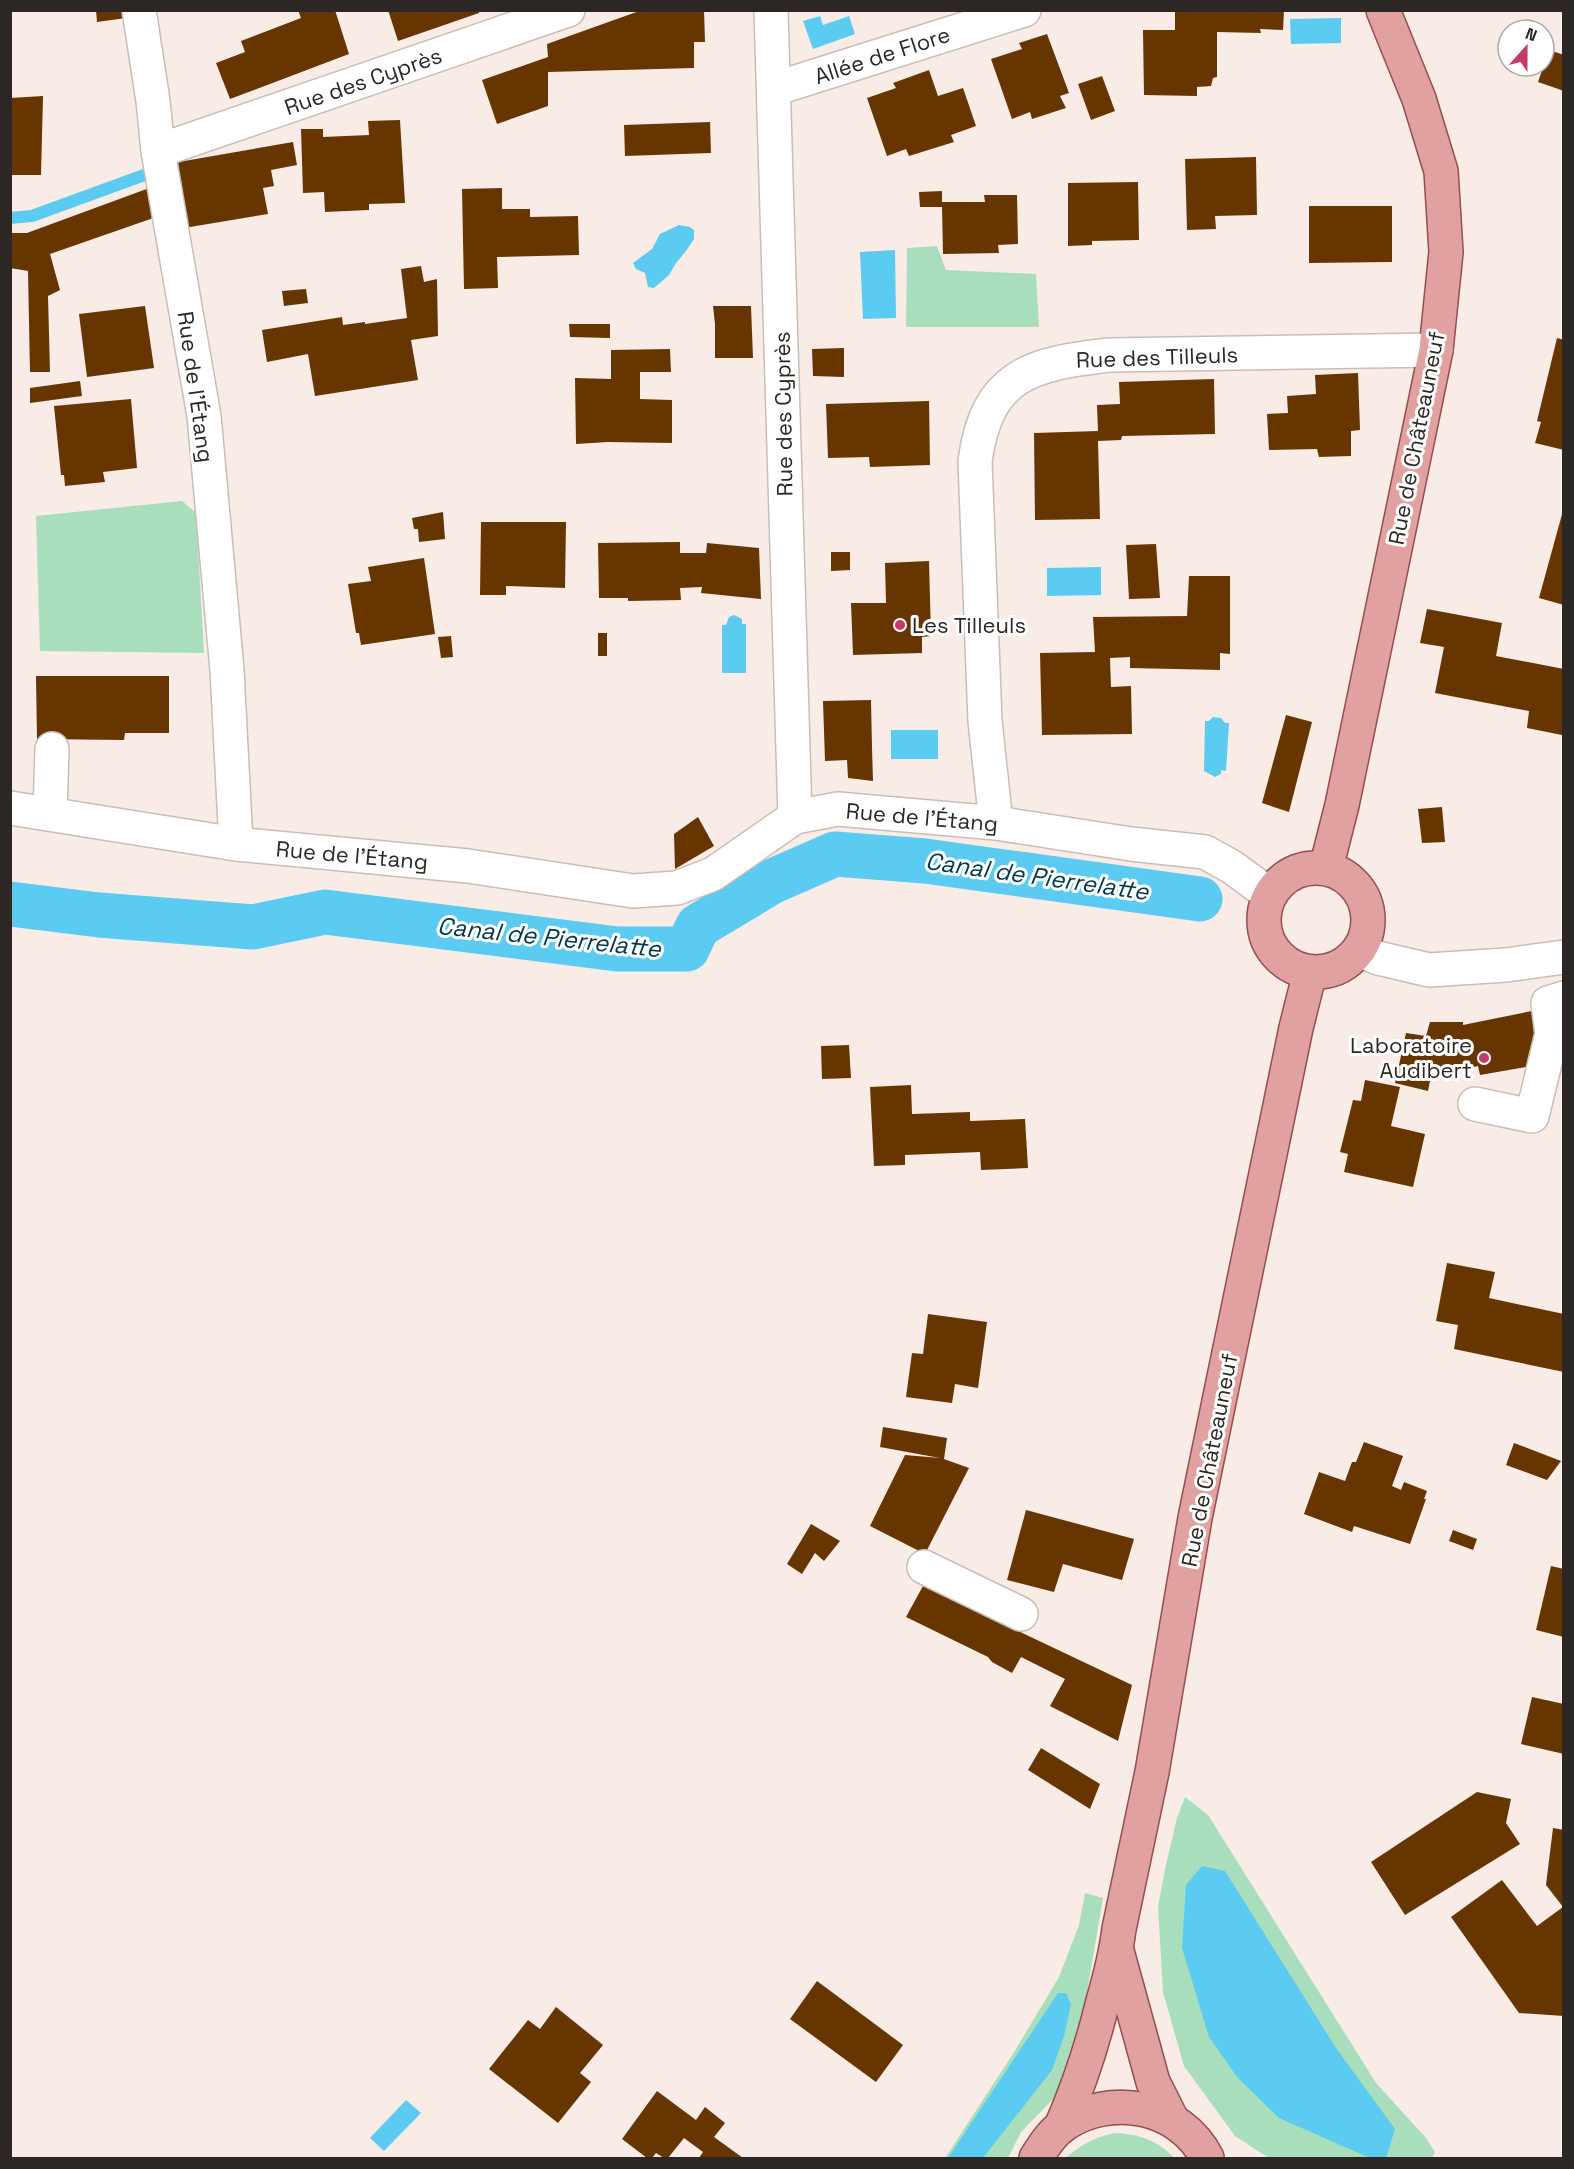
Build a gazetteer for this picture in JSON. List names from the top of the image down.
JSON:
{
  "streets": {
    "main road": ["Rue de Châteauneuf"],
    "street": [
      "Allée de Flore",
      "Rue des Cyprès",
      "Rue des Tilleuls",
      "Rue de l'Étang"
    ]
  },
  "crossings": [
    ["Allée de Flore", "Rue des Cyprès"],
    ["Rue des Cyprès", "Rue de l'Étang"],
    ["Rue des Tilleuls", "Rue de l'Étang"],
    ["Rue des Tilleuls", "Rue de Châteauneuf"],
    ["Rue de l'Étang", "Rue de Châteauneuf"]
  ],
  "water": ["Canal de Pierrelatte"],
  "places": ["Les Tilleuls", "Laboratoire Audibert"],
  "north": "top"
}
